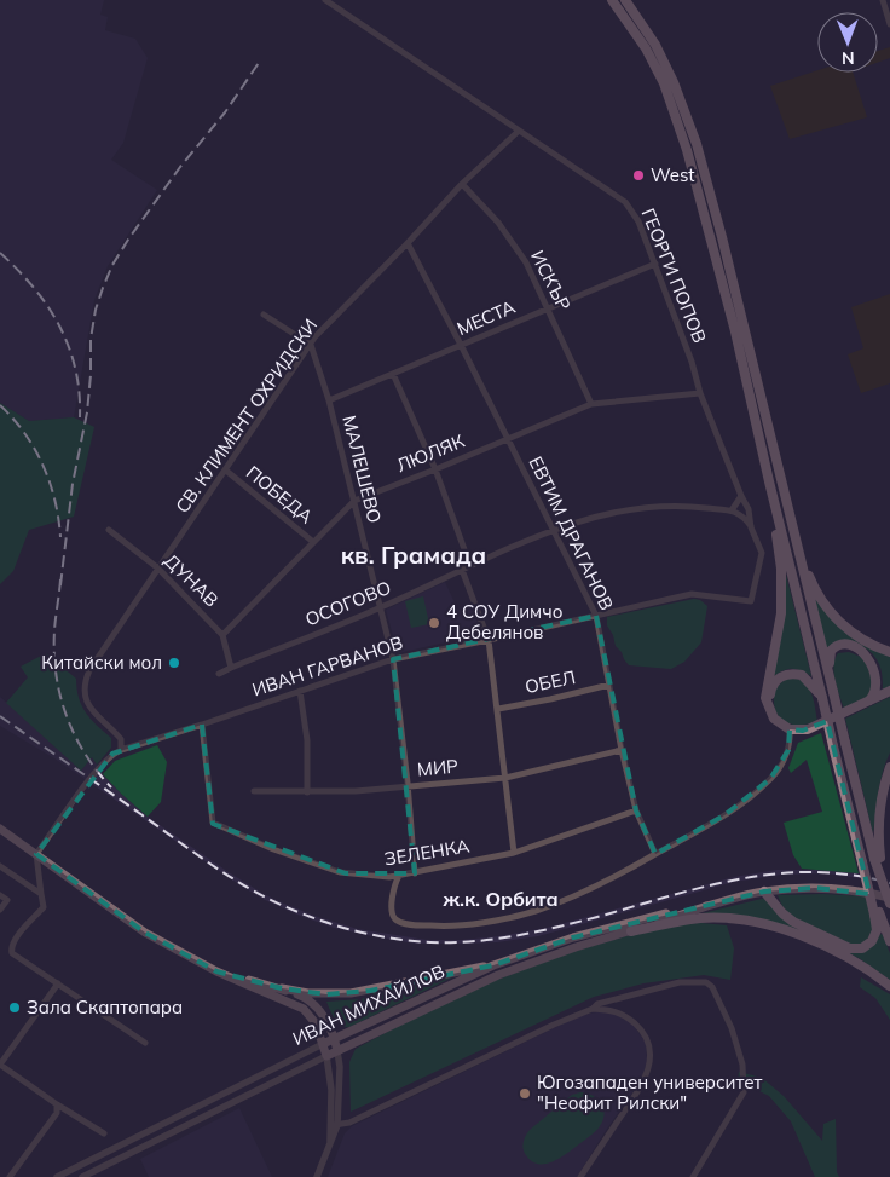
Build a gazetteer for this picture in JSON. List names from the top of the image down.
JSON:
{
  "streets": {
    "main road": ["ИВАН МИХАЙЛОВ"],
    "street": [
      "ГЕОРГИ ПОПОВ",
      "ИСКЪР",
      "МЕСТА",
      "СВ. КЛИМЕНТ ОХРИДСКИ",
      "ЛЮЛЯК",
      "МАЛЕШЕВО",
      "ПОБЕДА",
      "ЕВТИМ ДРАГАНОВ",
      "ДУНАВ",
      "ОСОГОВО",
      "ИВАН ГАРВАНОВ",
      "ОБЕЛ",
      "МИР",
      "ЗЕЛЕНКА"
    ]
  },
  "crossings": [
    ["ГЕОРГИ ПОПОВ", "МЕСТА"],
    ["ГЕОРГИ ПОПОВ", "СВ. КЛИМЕНТ ОХРИДСКИ"],
    ["ГЕОРГИ ПОПОВ", "ЛЮЛЯК"],
    ["ГЕОРГИ ПОПОВ", "ИВАН ГАРВАНОВ"],
    ["ИСКЪР", "МЕСТА"],
    ["ИСКЪР", "СВ. КЛИМЕНТ ОХРИДСКИ"],
    ["ИСКЪР", "ЛЮЛЯК"],
    ["МЕСТА", "МАЛЕШЕВО"],
    ["МЕСТА", "ЕВТИМ ДРАГАНОВ"],
    ["СВ. КЛИМЕНТ ОХРИДСКИ", "МАЛЕШЕВО"],
    ["СВ. КЛИМЕНТ ОХРИДСКИ", "ПОБЕДА"],
    ["СВ. КЛИМЕНТ ОХРИДСКИ", "ЕВТИМ ДРАГАНОВ"],
    ["СВ. КЛИМЕНТ ОХРИДСКИ", "ДУНАВ"],
    ["СВ. КЛИМЕНТ ОХРИДСКИ", "ИВАН ГАРВАНОВ"],
    ["ЛЮЛЯК", "МАЛЕШЕВО"],
    ["ЛЮЛЯК", "ПОБЕДА"],
    ["ЛЮЛЯК", "ЕВТИМ ДРАГАНОВ"],
    ["ЛЮЛЯК", "ДУНАВ"],
    ["МАЛЕШЕВО", "ОСОГОВО"],
    ["МАЛЕШЕВО", "ИВАН ГАРВАНОВ"],
    ["МАЛЕШЕВО", "МИР"],
    ["МАЛЕШЕВО", "ЗЕЛЕНКА"],
    ["ЕВТИМ ДРАГАНОВ", "ОСОГОВО"],
    ["ЕВТИМ ДРАГАНОВ", "ИВАН ГАРВАНОВ"],
    ["ЕВТИМ ДРАГАНОВ", "ОБЕЛ"],
    ["ЕВТИМ ДРАГАНОВ", "МИР"],
    ["ЕВТИМ ДРАГАНОВ", "ЗЕЛЕНКА"],
    ["ДУНАВ", "ОСОГОВО"],
    ["ИВАН ГАРВАНОВ", "ЗЕЛЕНКА"]
  ],
  "districts": ["кв. Грамада", "ж.к. Орбита"],
  "places": [
    "West",
    "4 СОУ Димчо Дебелянов",
    "Китайски мол",
    "Зала Скаптопара",
    "Югозападен университет \"Неофит Рилски\""
  ],
  "north": "bottom"
}
